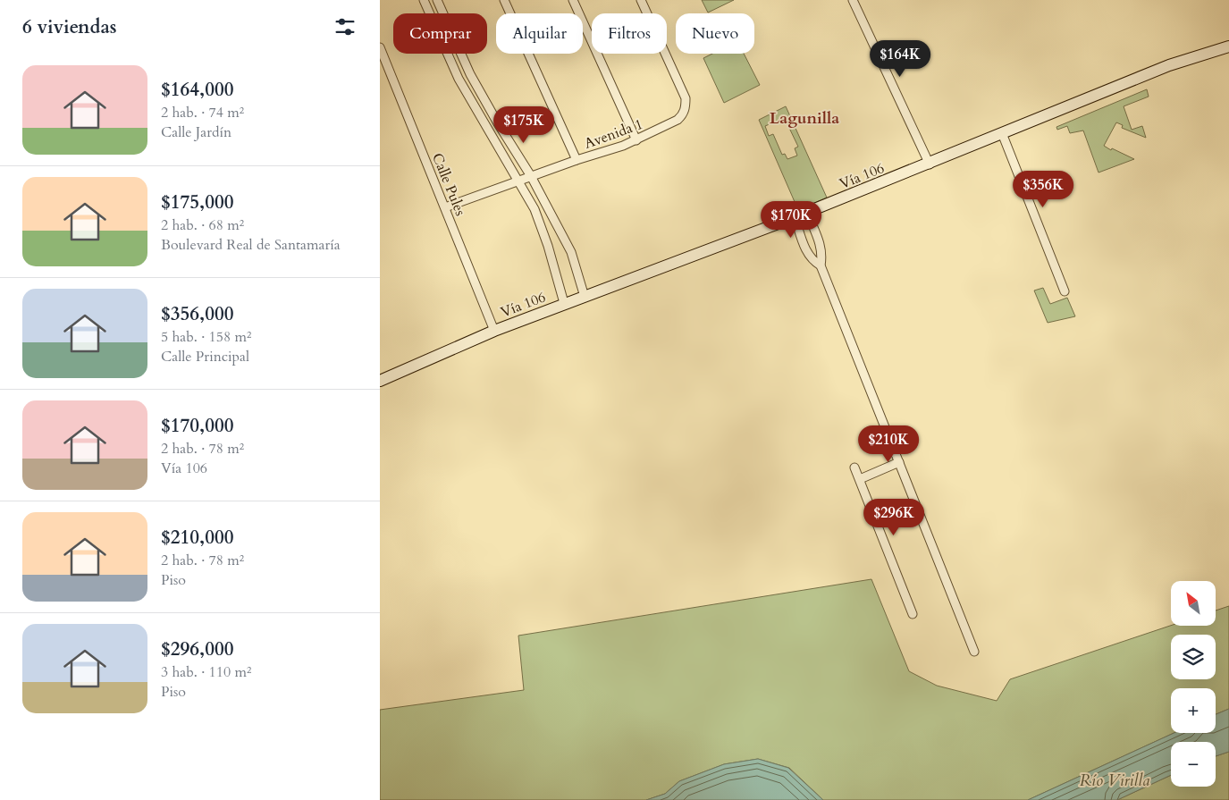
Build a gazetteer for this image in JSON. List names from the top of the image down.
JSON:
{
  "streets": {
    "main road": ["Vía 106"],
    "street": ["Avenida 1", "Calle Pules"]
  },
  "crossings": [
    ["Avenida 1", "Calle Pules"],
    ["Vía 106", "Calle Pules"]
  ],
  "districts": ["Lagunilla"],
  "water": ["Río Virilla"],
  "north": "top left",
  "page": {
    "heading": "6 viviendas",
    "chip": [
      "Comprar",
      "Alquilar",
      "Filtros",
      "Nuevo"
    ],
    "price": [
      "$164K",
      "$175K",
      "$356K",
      "$170K",
      "$210K",
      "$296K"
    ],
    "list": [
      {
        "name": "$164,000",
        "note": "2 hab. · 74 m² · Calle Jardín"
      },
      {
        "name": "$175,000",
        "note": "2 hab. · 68 m² · Boulevard Real de Santamaría"
      },
      {
        "name": "$356,000",
        "note": "5 hab. · 158 m² · Calle Principal"
      },
      {
        "name": "$170,000",
        "note": "2 hab. · 78 m² · Vía 106"
      },
      {
        "name": "$210,000",
        "note": "2 hab. · 78 m² · Piso"
      },
      {
        "name": "$296,000",
        "note": "3 hab. · 110 m² · Piso"
      }
    ],
    "map_buttons": ["+", "−"]
  }
}
